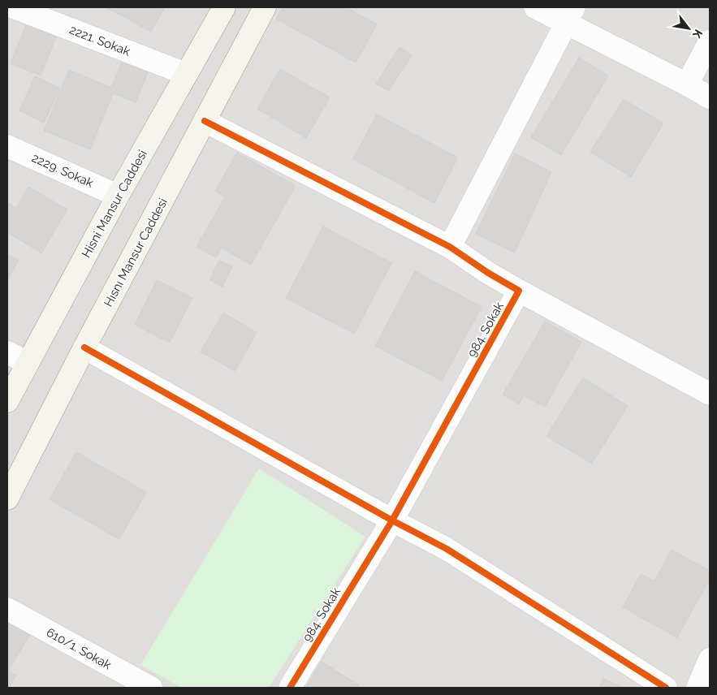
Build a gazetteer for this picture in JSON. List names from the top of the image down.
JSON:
{
  "streets": {
    "main road": ["Hisni Mansur Caddesi", "Hısnı Mansur Caddesi"],
    "street": [
      "2221. Sokak",
      "2229. Sokak",
      "984. Sokak",
      "610/1. Sokak"
    ]
  },
  "crossings": [
    ["2221. Sokak", "Hisni Mansur Caddesi"],
    ["2229. Sokak", "Hisni Mansur Caddesi"]
  ],
  "north": "bottom right"
}
